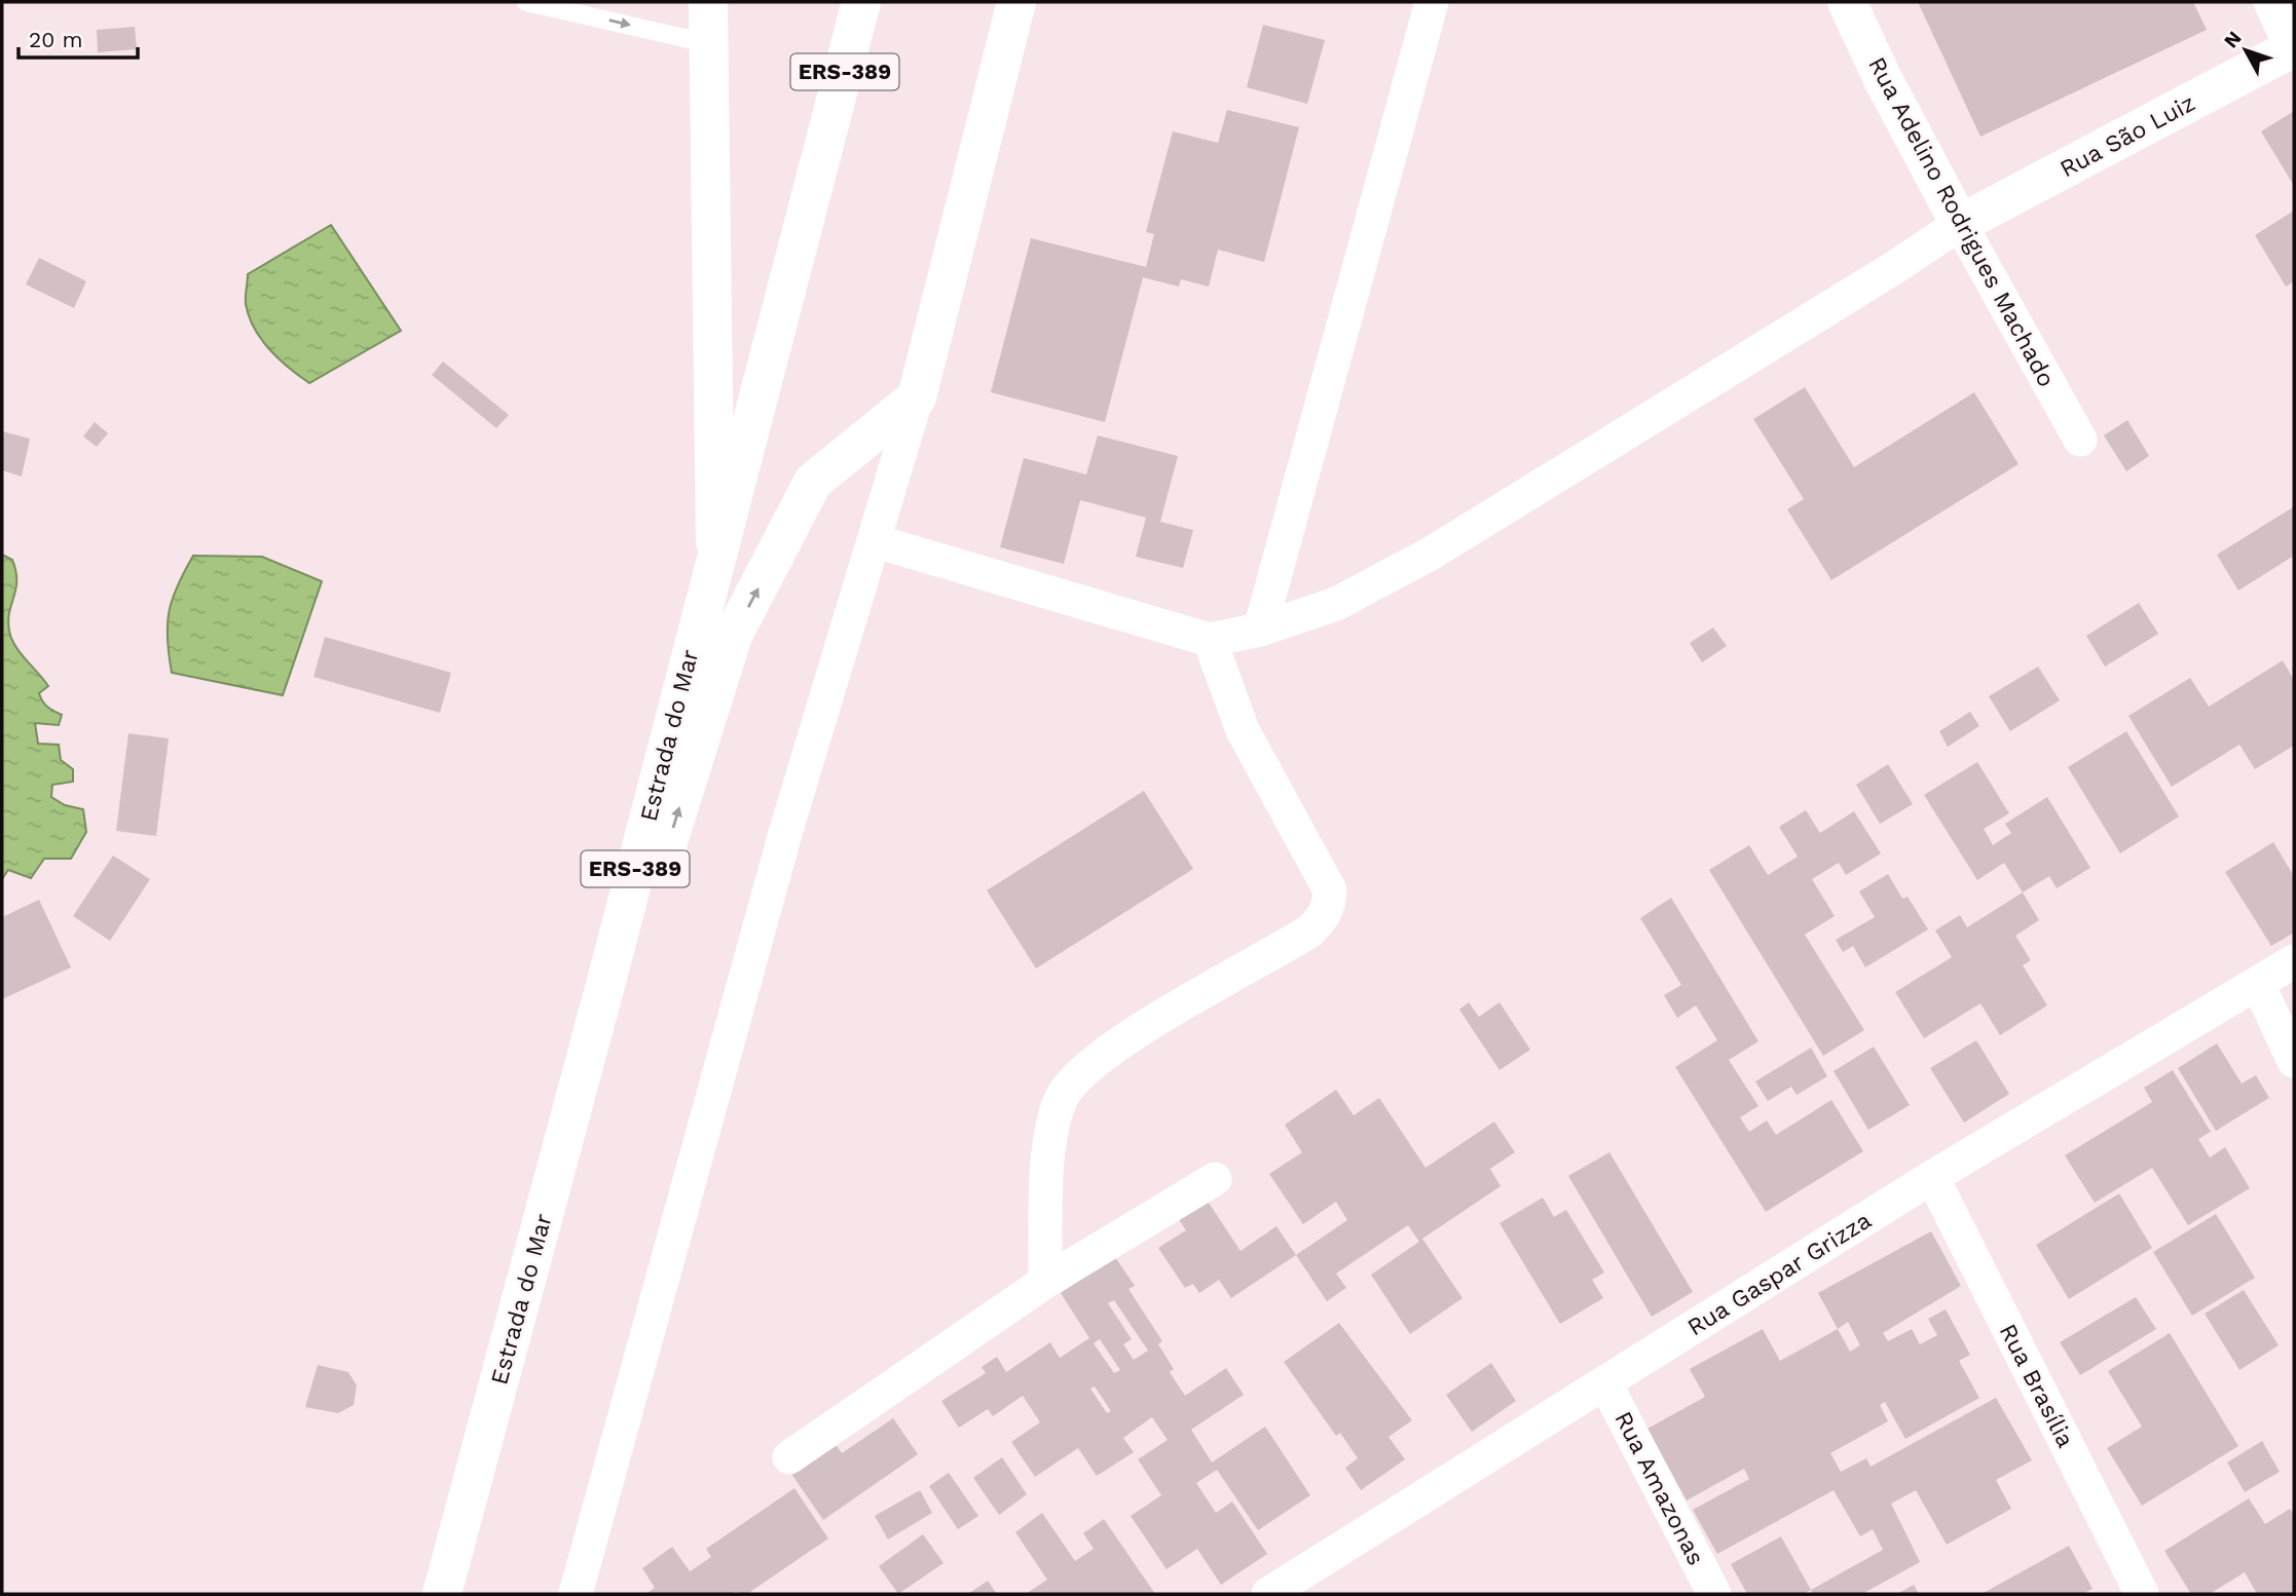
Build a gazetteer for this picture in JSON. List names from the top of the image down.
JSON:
{
  "streets": {
    "main road": [
      "ERS-389",
      "Rua São Luiz",
      "Rua Adelino Rodrigues Machado",
      "Estrada do Mar"
    ],
    "street": ["Rua Gaspar Grizza", "Rua Brasília", "Rua Amazonas"]
  },
  "crossings": [
    ["Rua São Luiz", "Rua Adelino Rodrigues Machado"],
    ["Rua Gaspar Grizza", "Rua Brasília"],
    ["Rua Gaspar Grizza", "Rua Amazonas"]
  ],
  "scale_bar": "20 m",
  "north": "top left"
}
